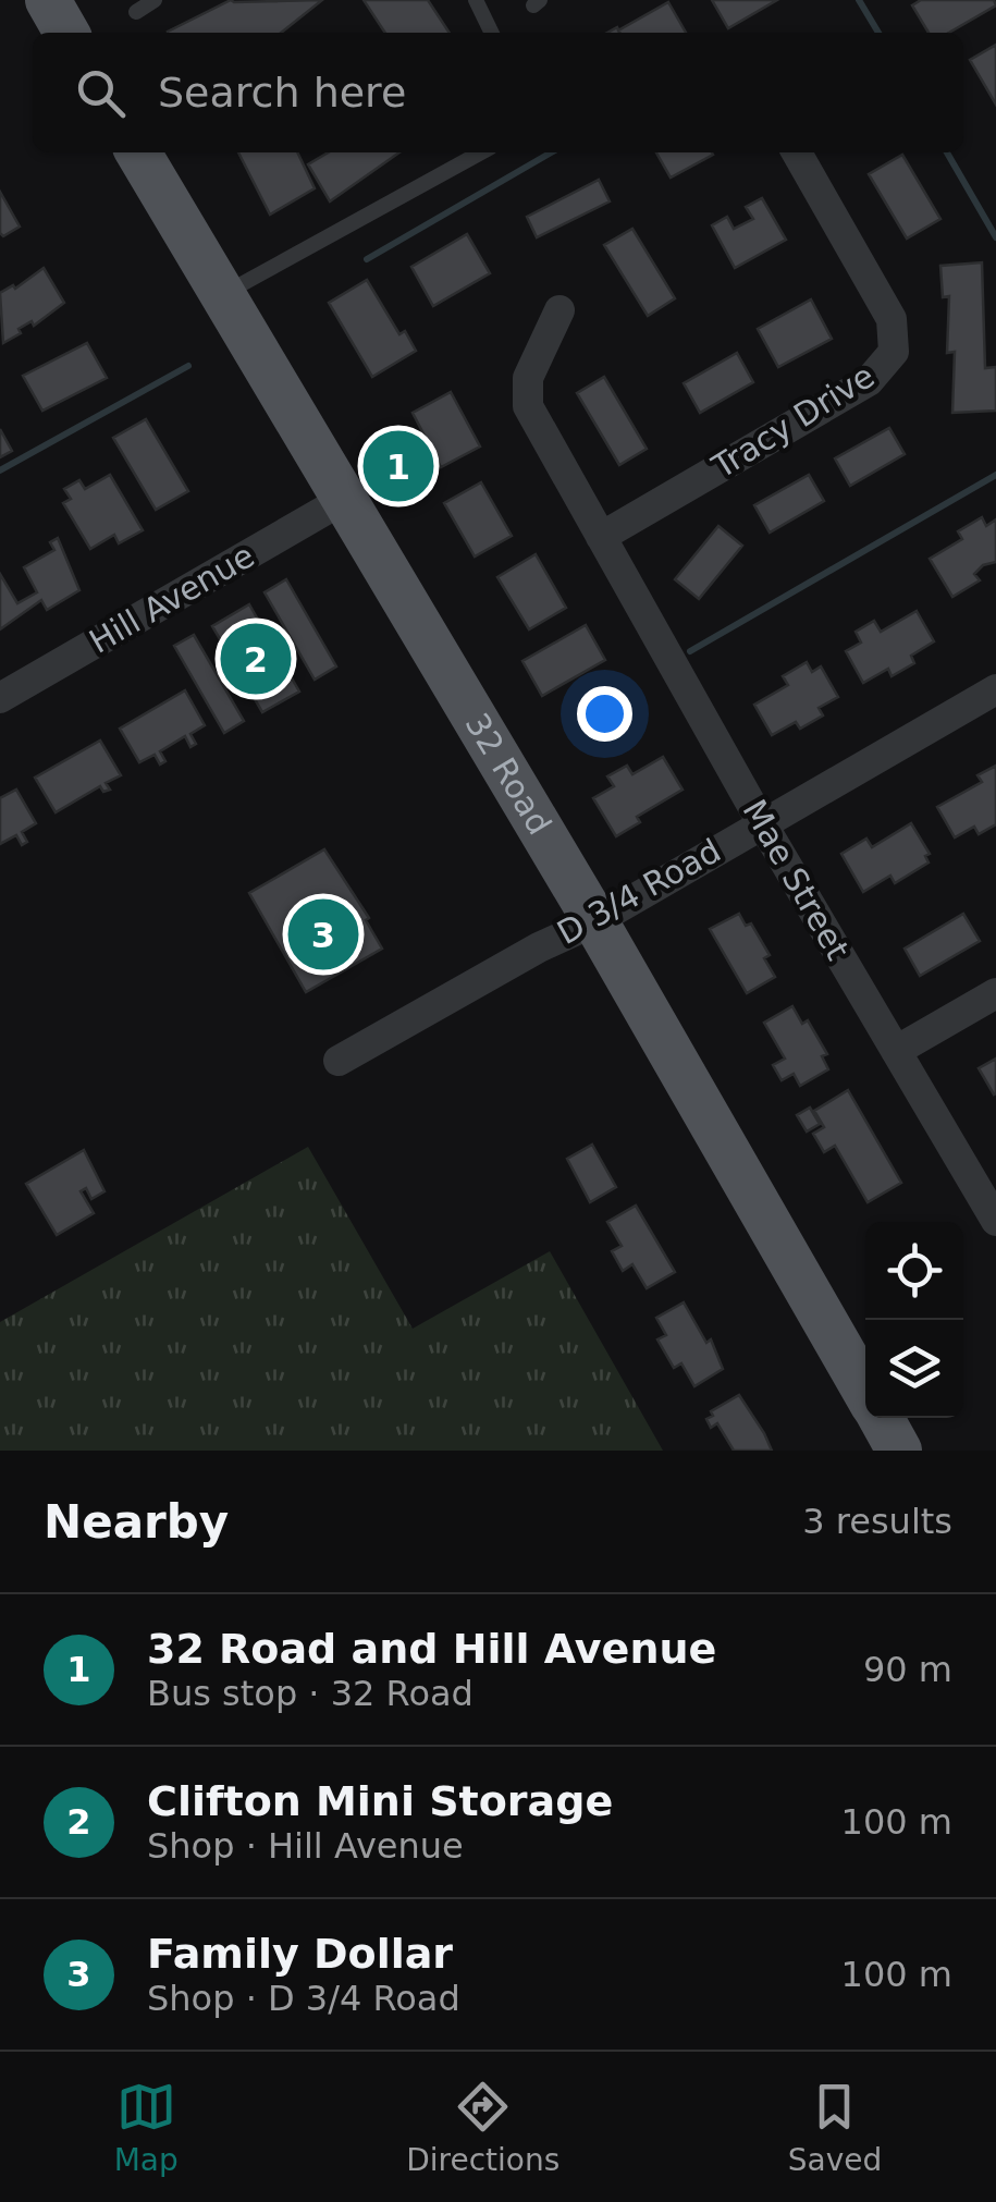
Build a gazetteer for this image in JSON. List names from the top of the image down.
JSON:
{
  "streets": {
    "main road": ["32 Road"],
    "street": [
      "Tracy Drive",
      "Hill Avenue",
      "Mae Street",
      "D 3/4 Road"
    ]
  },
  "crossings": [
    ["Tracy Drive", "Mae Street"],
    ["Hill Avenue", "32 Road"],
    ["32 Road", "D 3/4 Road"],
    ["Mae Street", "D 3/4 Road"]
  ],
  "page": {
    "search": "Search here",
    "pins": ["1", "2", "3"],
    "heading": ["Nearby", "3 results"],
    "list": [
      {
        "mark": "1",
        "name": "32 Road and Hill Avenue",
        "note": "Bus stop · 32 Road",
        "value": "90 m"
      },
      {
        "mark": "2",
        "name": "Clifton Mini Storage",
        "note": "Shop · Hill Avenue",
        "value": "100 m"
      },
      {
        "mark": "3",
        "name": "Family Dollar",
        "note": "Shop · D 3/4 Road",
        "value": "100 m"
      }
    ],
    "nav": ["Map", "Directions", "Saved"]
  }
}
